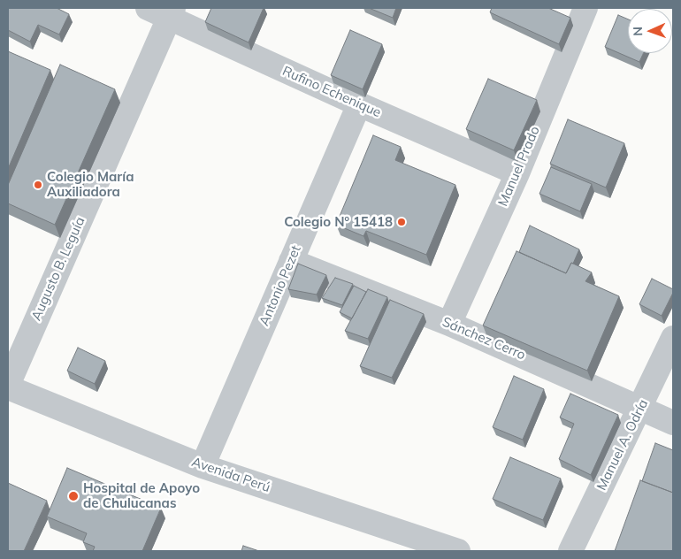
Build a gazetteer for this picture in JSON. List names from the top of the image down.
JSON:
{
  "streets": {
    "street": [
      "Rufino Echenique",
      "Manuel Prado",
      "Augusto B. Leguía",
      "Antonio Pezet",
      "Sánchez Cerro",
      "Manuel A. Odría",
      "Avenida Perú"
    ]
  },
  "crossings": [
    ["Rufino Echenique", "Manuel Prado"],
    ["Rufino Echenique", "Augusto B. Leguía"],
    ["Rufino Echenique", "Antonio Pezet"],
    ["Manuel Prado", "Sánchez Cerro"],
    ["Augusto B. Leguía", "Avenida Perú"],
    ["Antonio Pezet", "Sánchez Cerro"],
    ["Antonio Pezet", "Avenida Perú"],
    ["Sánchez Cerro", "Manuel A. Odría"]
  ],
  "places": ["Colegio María Auxiliadora", "Colegio Nº 15418", "Hospital de Apoyo de Chulucanas"],
  "north": "left"
}
